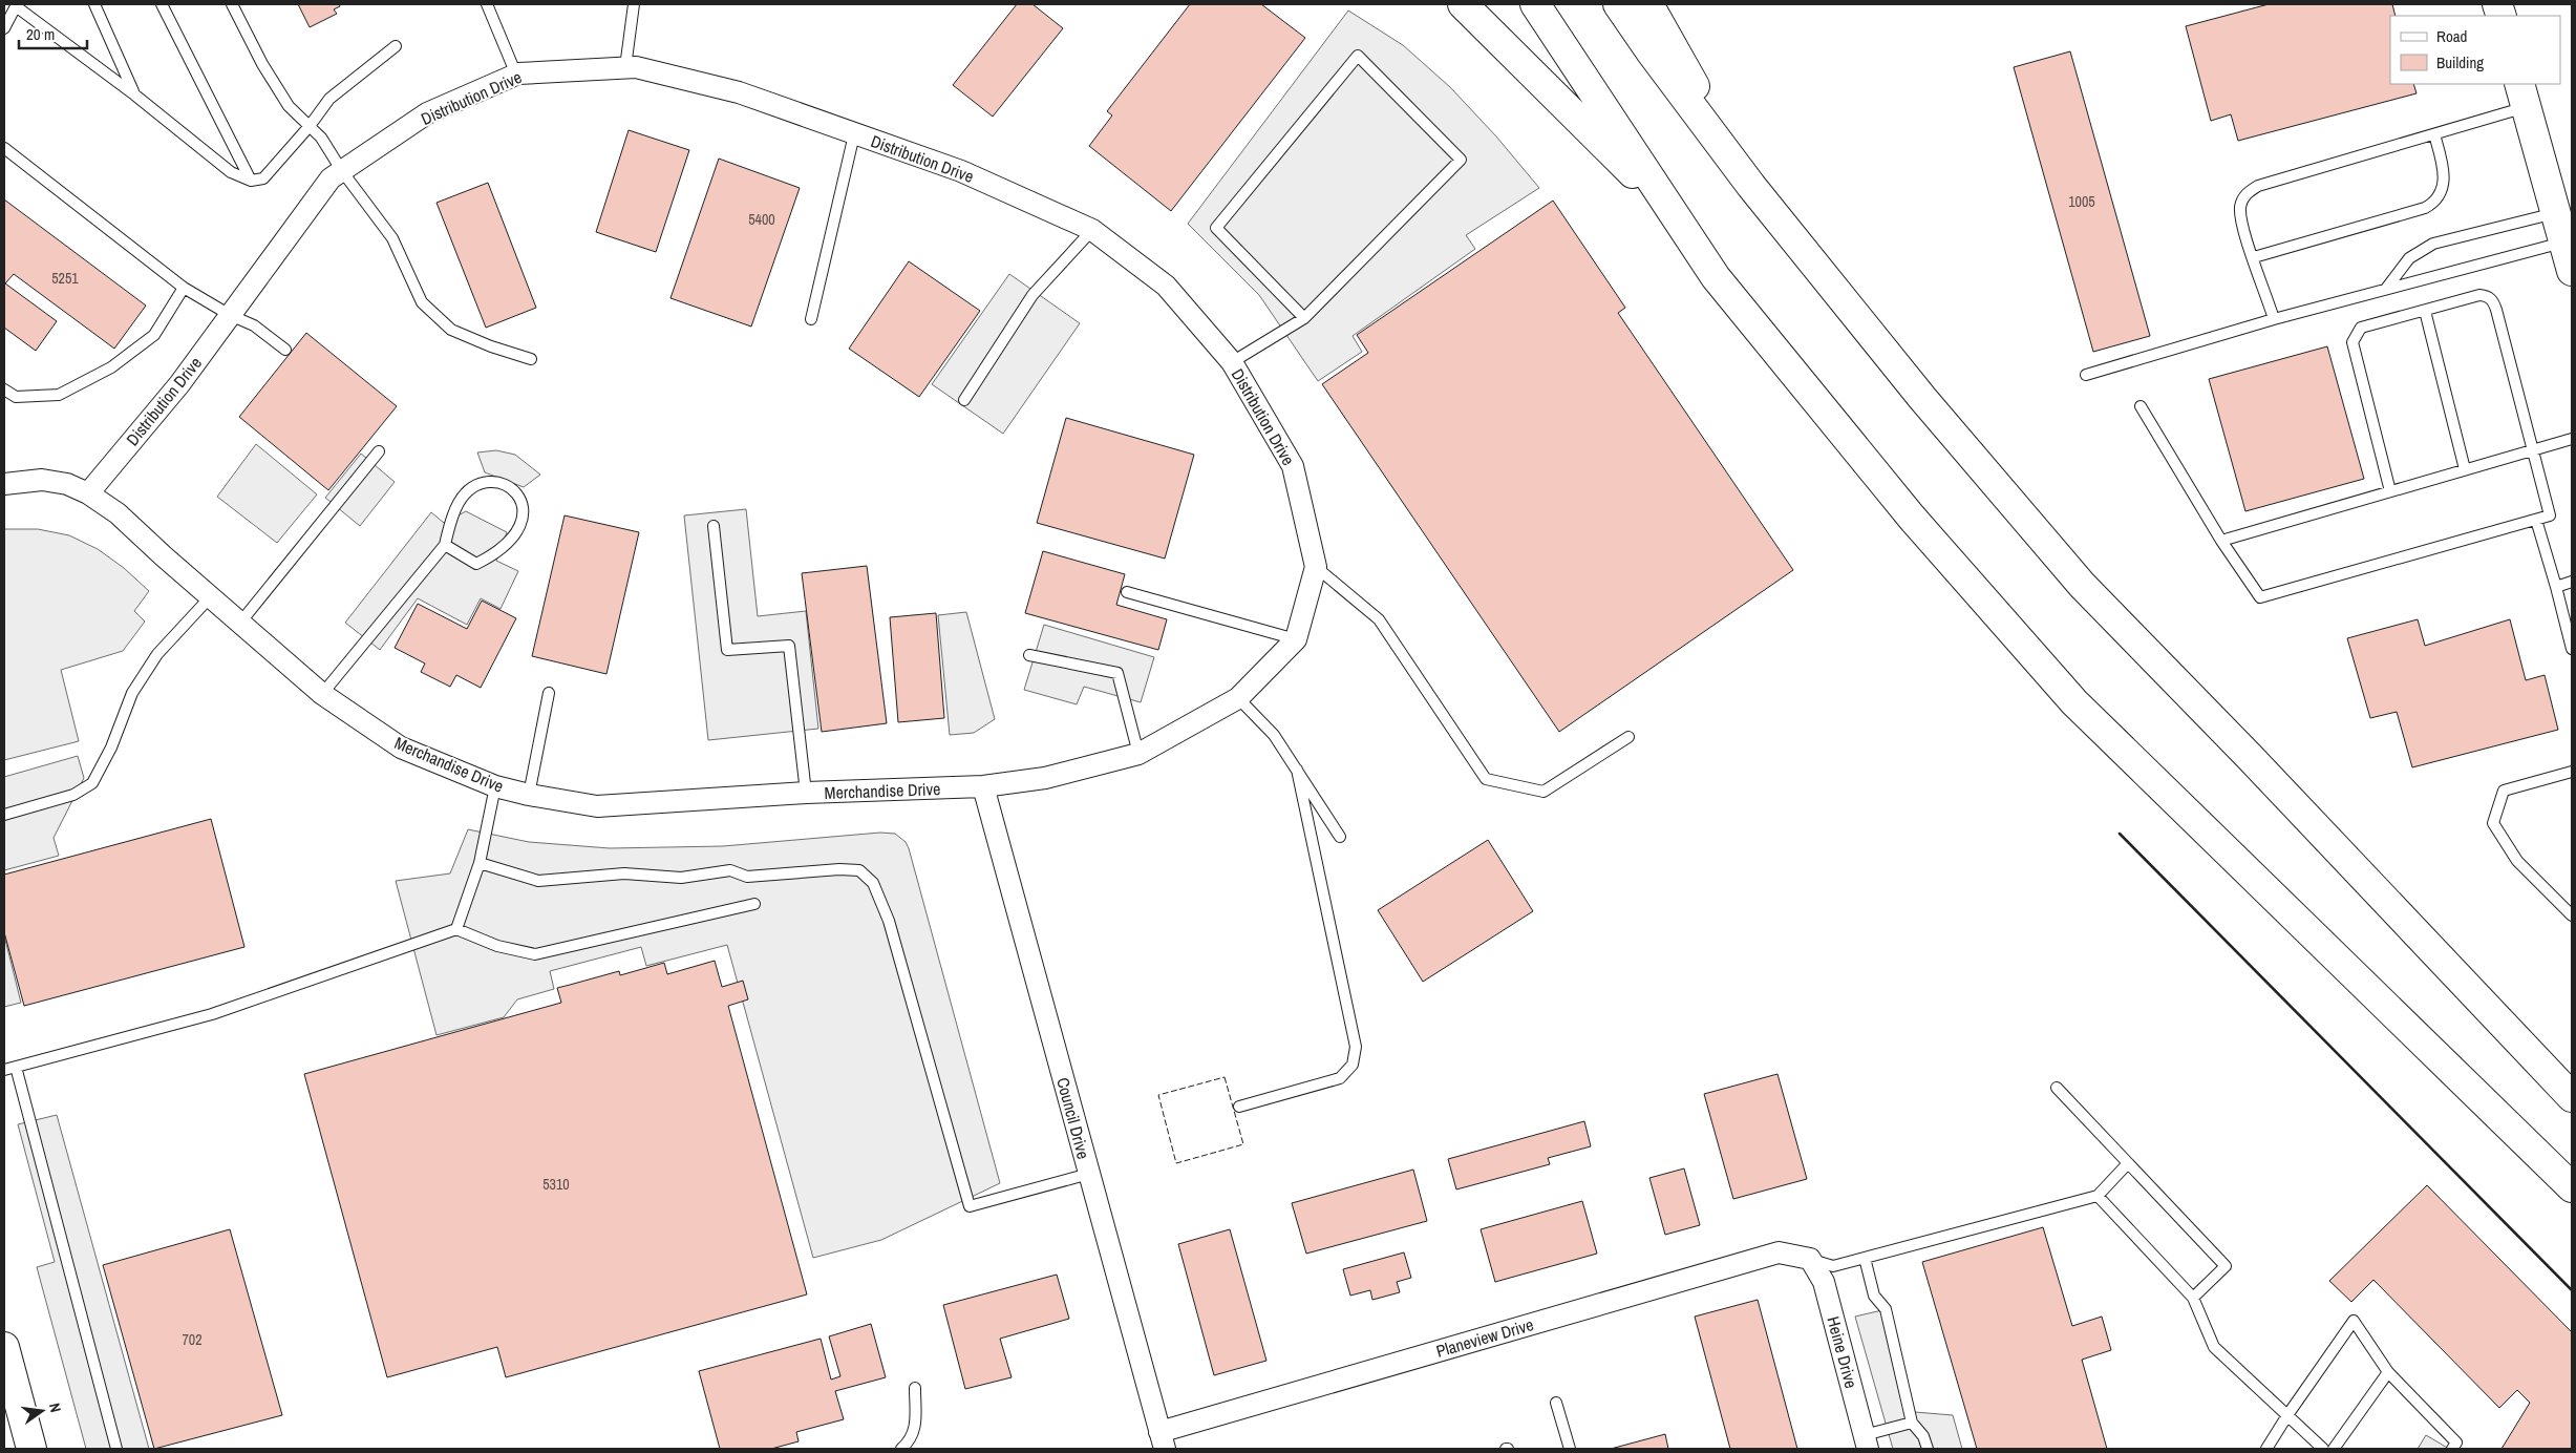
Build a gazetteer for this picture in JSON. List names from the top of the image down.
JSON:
{
  "streets": {
    "street": [
      "Distribution Drive",
      "Merchandise Drive",
      "Council Drive",
      "Planeview Drive",
      "Heine Drive"
    ]
  },
  "crossings": [
    ["Distribution Drive", "Merchandise Drive"],
    ["Distribution Drive", "Council Drive"],
    ["Merchandise Drive", "Council Drive"],
    ["Council Drive", "Planeview Drive"],
    ["Planeview Drive", "Heine Drive"]
  ],
  "house_numbers": [
    "1005",
    "5400",
    "5251",
    "5310",
    "702"
  ],
  "legend": ["Road", "Building"],
  "scale_bar": "20 m",
  "north": "right"
}
